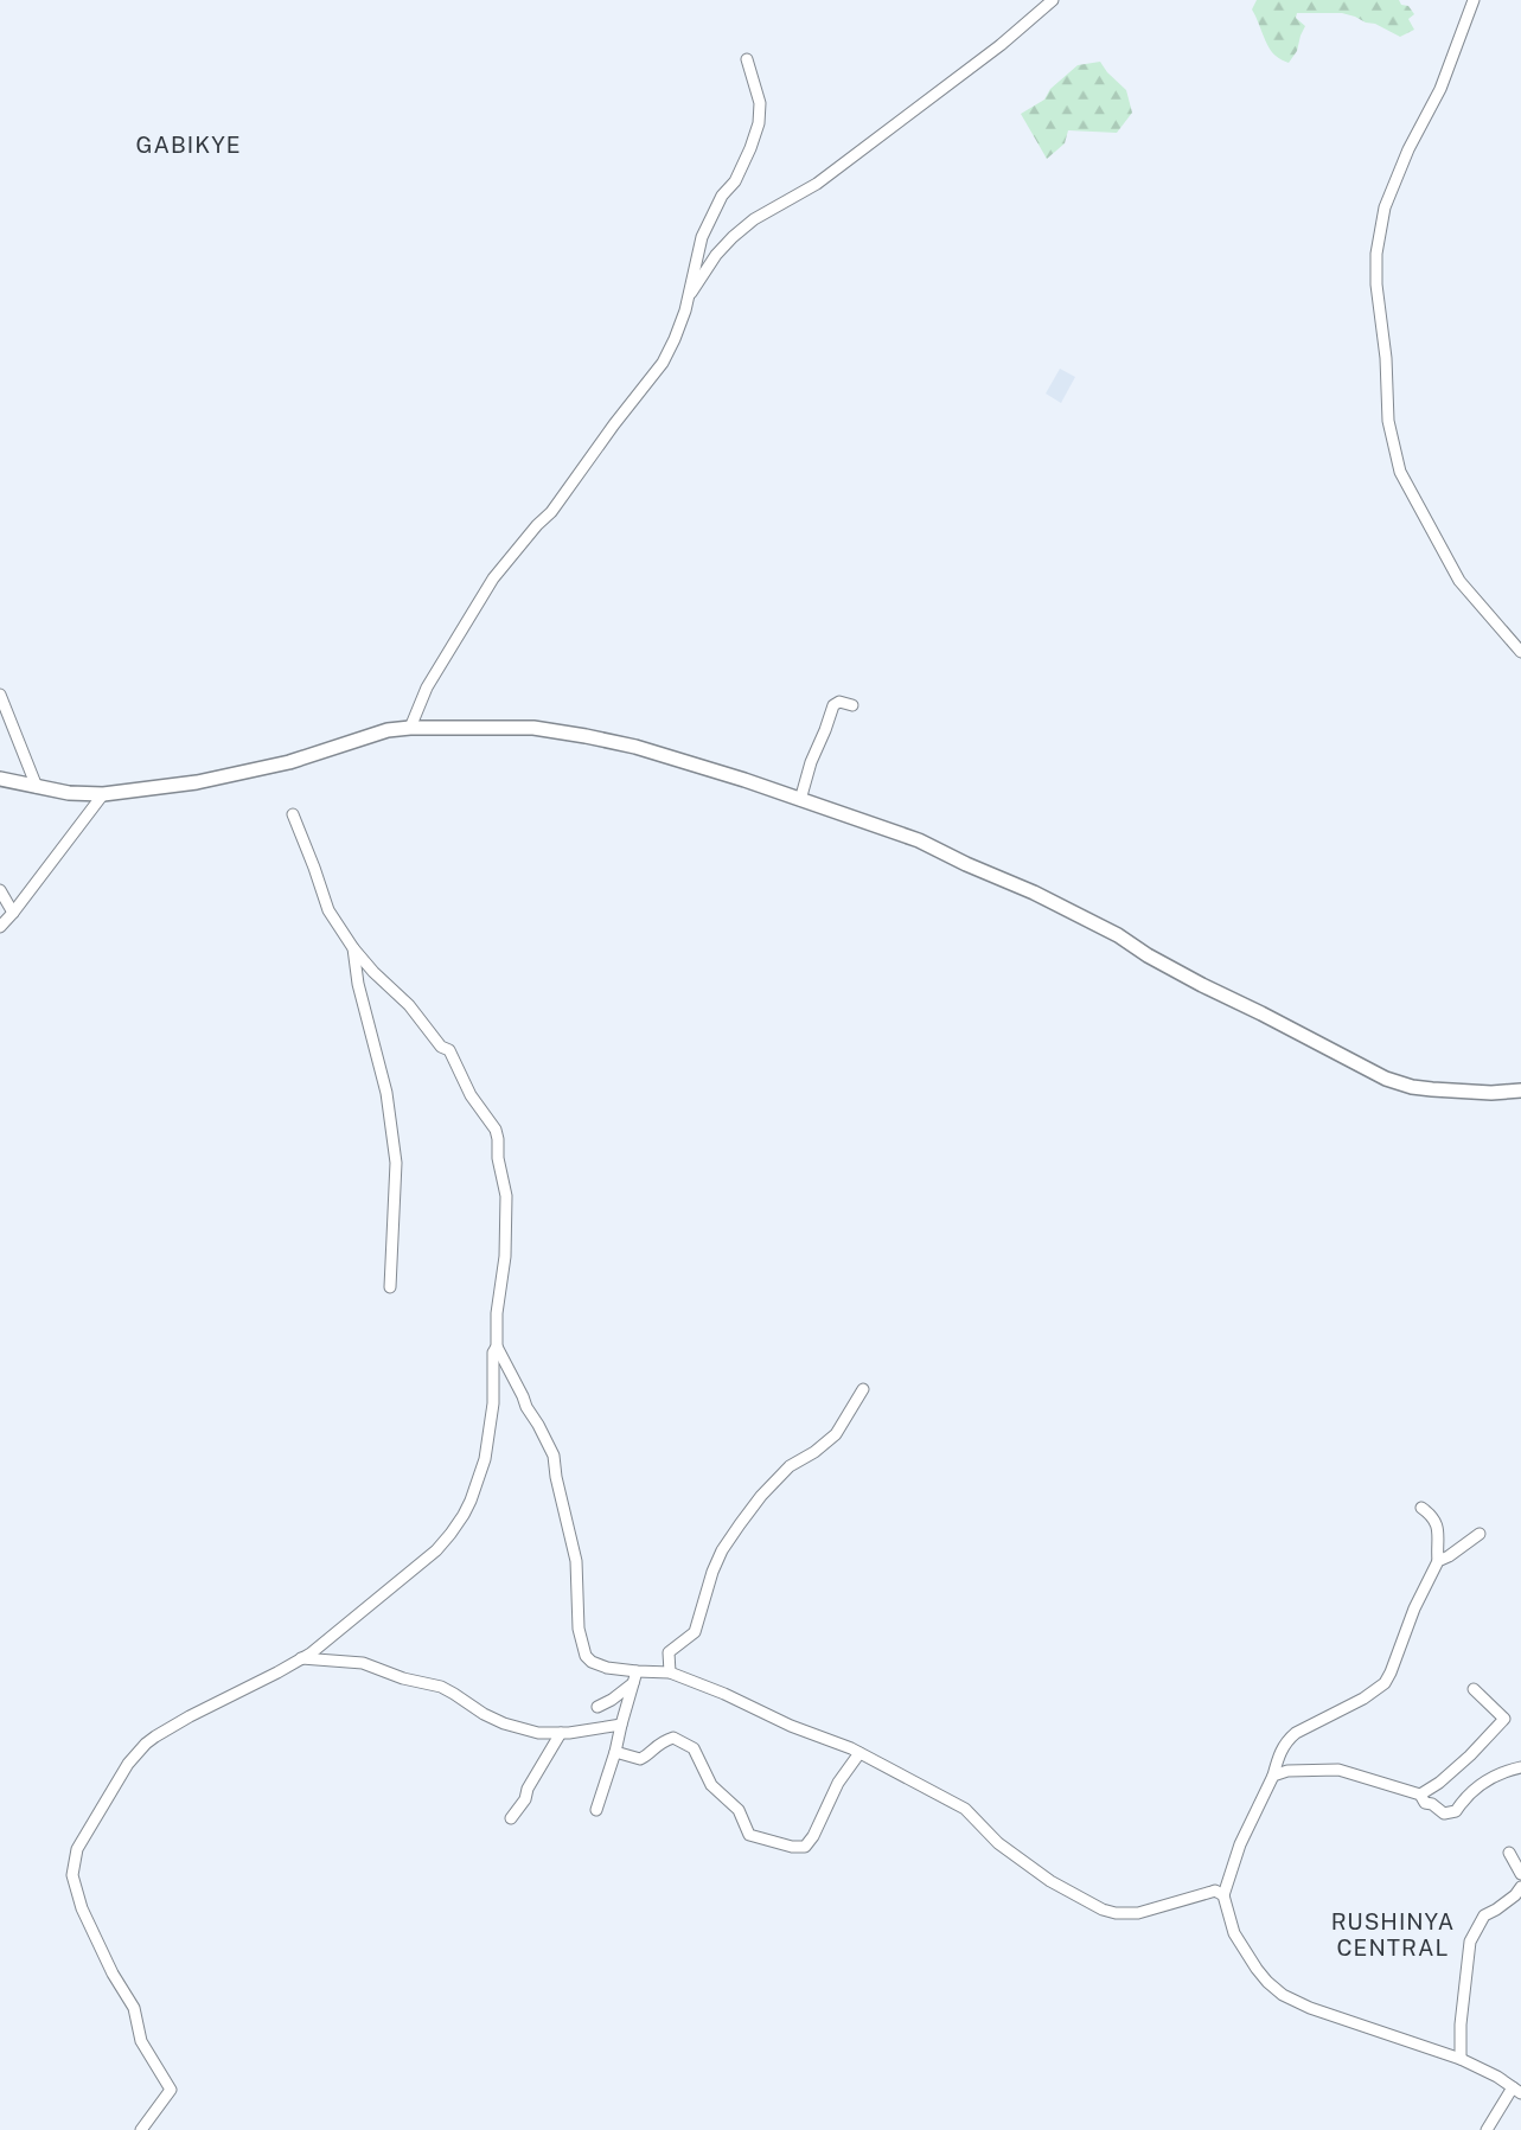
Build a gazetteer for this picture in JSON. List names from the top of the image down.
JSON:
{
  "districts": ["GABIKYE", "RUSHINYA CENTRAL"]
}
